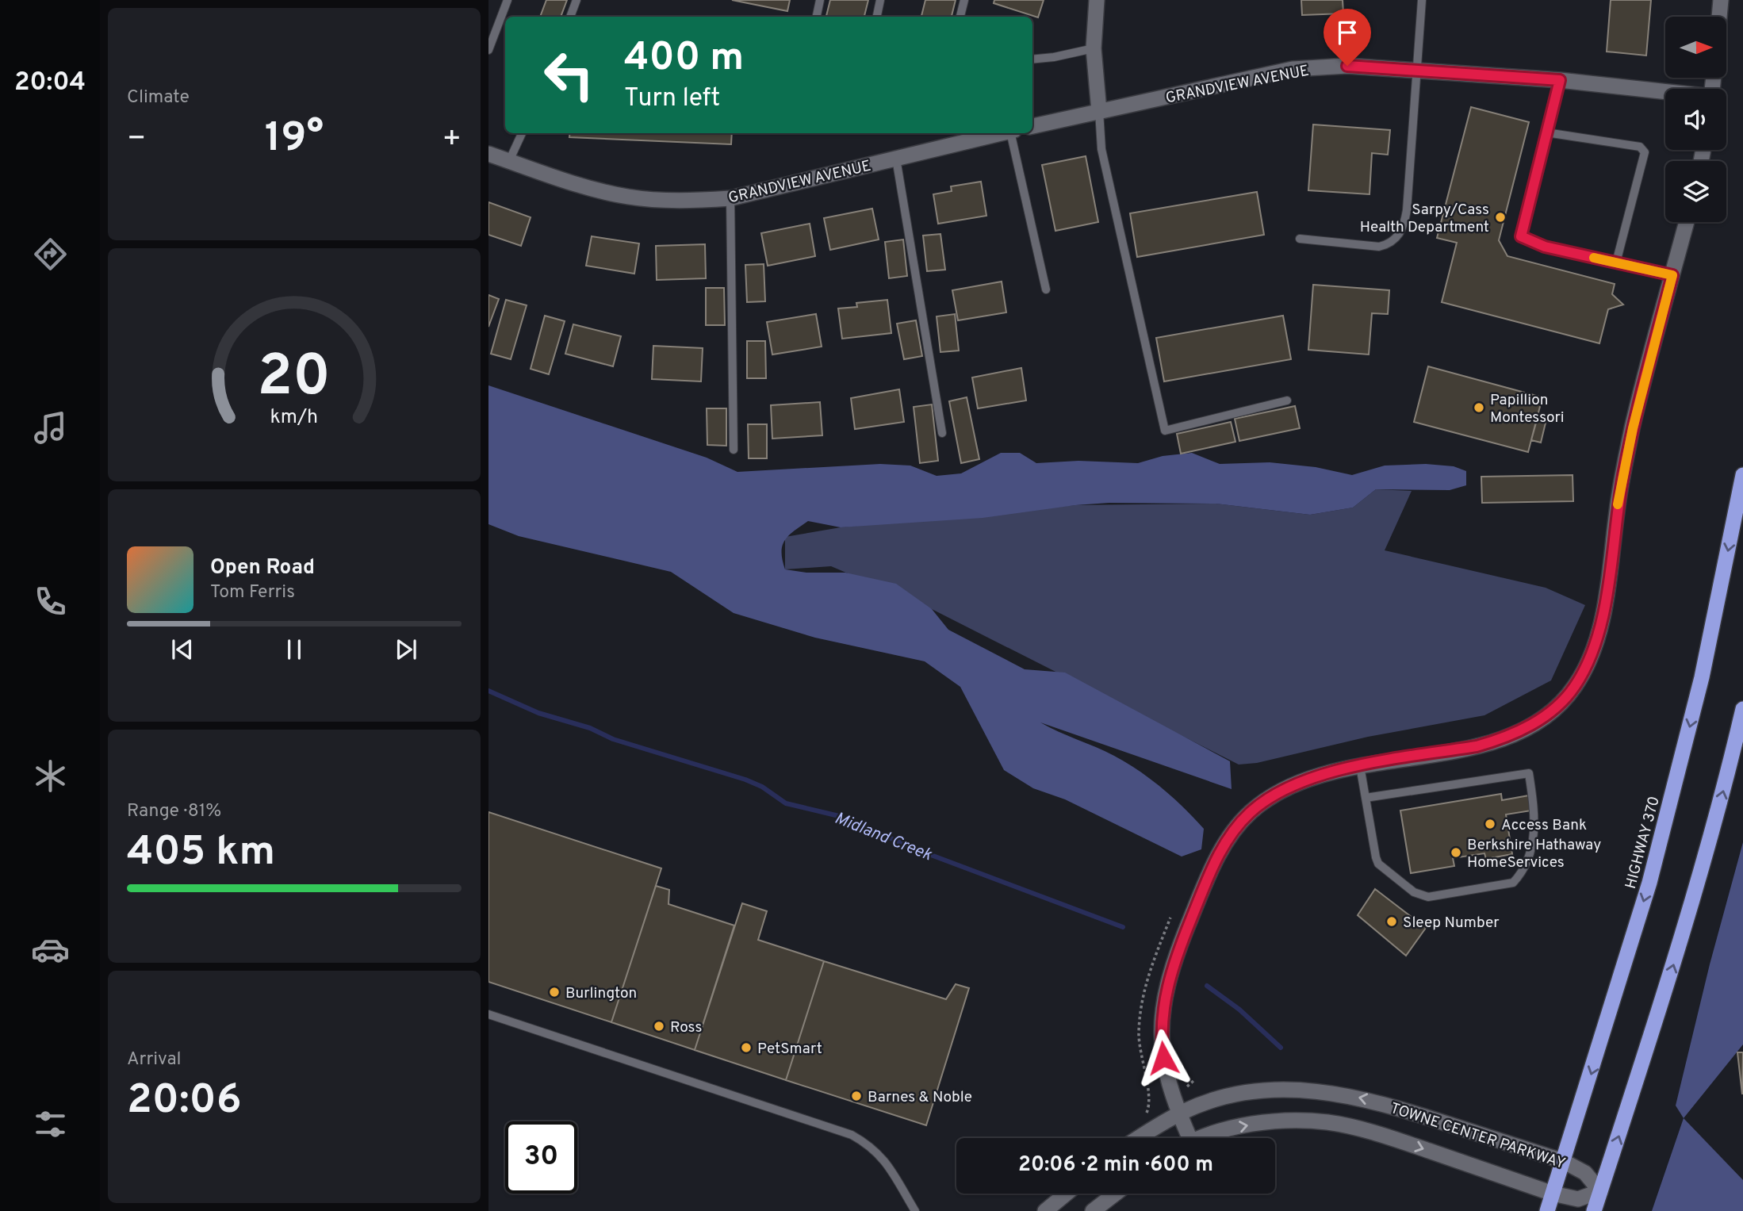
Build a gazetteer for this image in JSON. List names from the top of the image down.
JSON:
{
  "streets": {
    "highway": ["HIGHWAY 370"],
    "street": ["GRANDVIEW AVENUE", "TOWNE CENTER PARKWAY"]
  },
  "crossings": [
    ["HIGHWAY 370", "TOWNE CENTER PARKWAY"]
  ],
  "water": ["Midland Creek"],
  "places": [
    "Sarpy/Cass Health Department",
    "Papillion Montessori",
    "Access Bank",
    "Berkshire Hathaway HomeServices",
    "Sleep Number",
    "Burlington",
    "Ross",
    "PetSmart",
    "Barnes & Noble"
  ],
  "north": "right",
  "page": {
    "tabs": "20:04",
    "tile": [
      "Climate",
      ["Range · 81%", "405 km"],
      ["Arrival", "20:06"]
    ],
    "turn": ["400 m", "Turn left"],
    "heat": ["−", "19°", "+"],
    "song": ["Open Road", "Tom Ferris"],
    "limit": "30",
    "trip": "20:06 · 2 min · 600 m",
    "gauge": ["20", "km/h"]
  }
}
